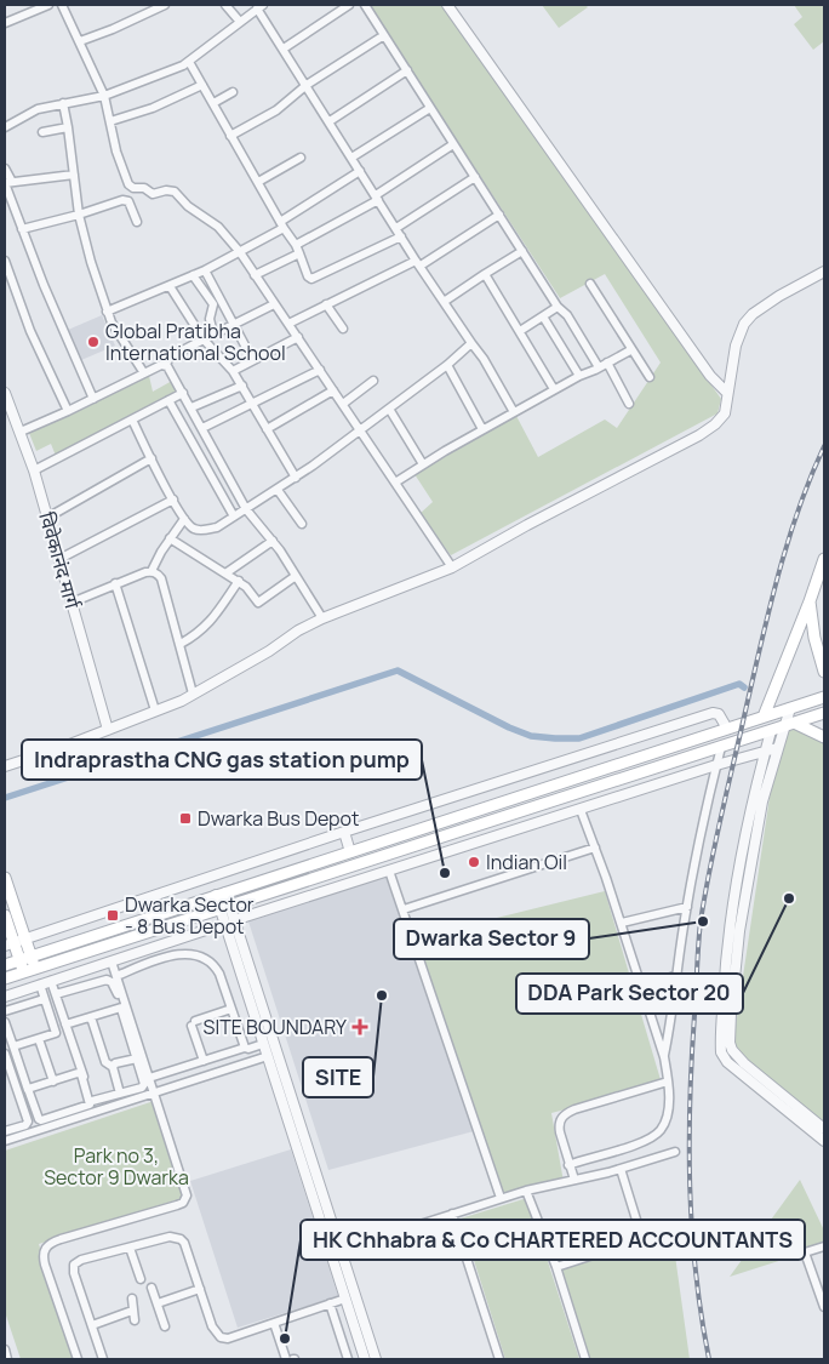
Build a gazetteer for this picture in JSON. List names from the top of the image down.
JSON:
{
  "streets": {
    "street": ["विवेकानंद मार्ग"]
  },
  "parks": ["Park no 3, Sector 9 Dwarka"],
  "places": {
    "other": [
      "Global Pratibha International School",
      "Indian Oil",
      "Indraprastha CNG gas station pump",
      "DDA Park Sector 20",
      "Dwarka Sector 9",
      "SITE",
      "HK Chhabra & Co CHARTERED ACCOUNTANTS"
    ],
    "transit": ["Dwarka Bus Depot", "Dwarka Sector - 8 Bus Depot"],
    "health": ["SITE BOUNDARY"]
  }
}
